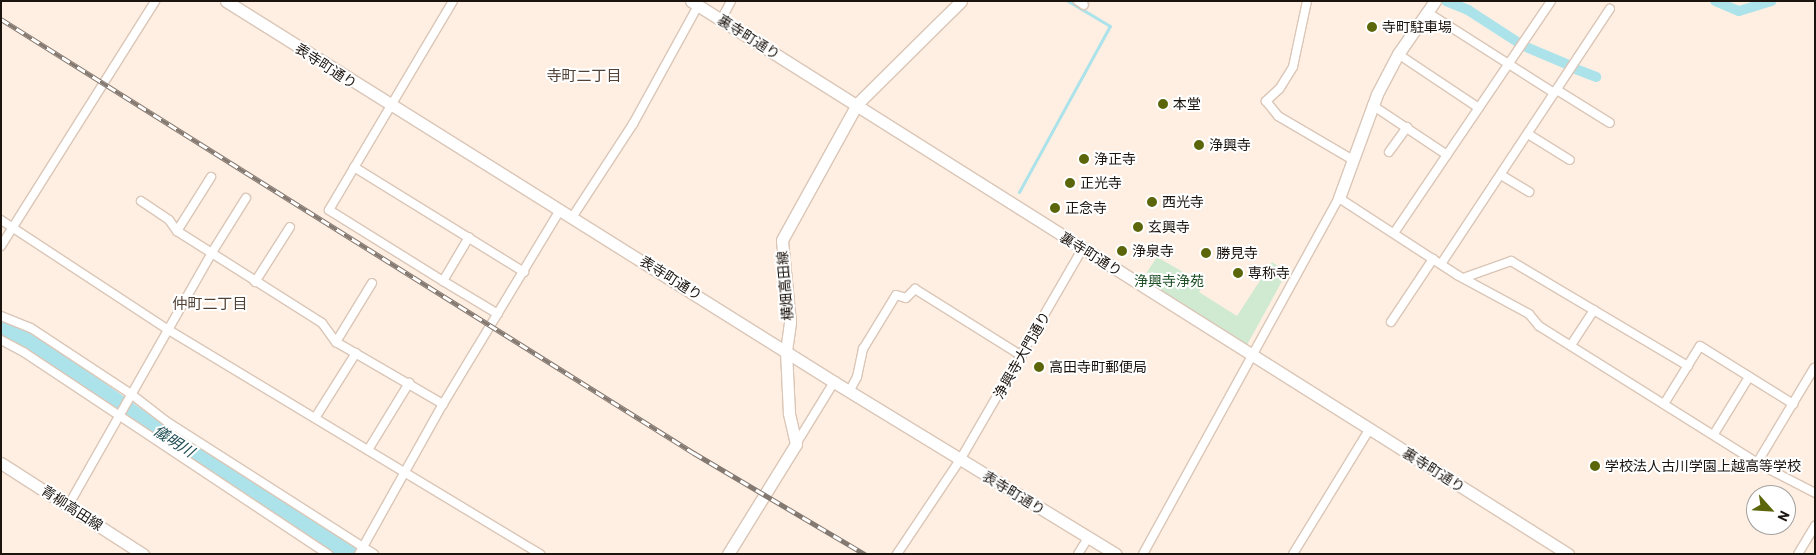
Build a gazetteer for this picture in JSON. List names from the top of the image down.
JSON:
{
  "streets": {
    "street": [
      "裏寺町通り",
      "表寺町通り",
      "横畑高田線",
      "浄興寺大門通り",
      "青柳高田線"
    ]
  },
  "crossings": [
    ["裏寺町通り", "横畑高田線"],
    ["裏寺町通り", "浄興寺大門通り"],
    ["表寺町通り", "横畑高田線"],
    ["表寺町通り", "浄興寺大門通り"]
  ],
  "districts": ["寺町二丁目", "仲町二丁目"],
  "water": ["儀明川"],
  "parks": ["浄興寺浄苑"],
  "places": [
    "寺町駐車場",
    "本堂",
    "浄興寺",
    "浄正寺",
    "正光寺",
    "西光寺",
    "正念寺",
    "玄興寺",
    "浄泉寺",
    "勝見寺",
    "専称寺",
    "高田寺町郵便局",
    "学校法人古川学園上越高等学校"
  ],
  "north": "bottom right"
}
